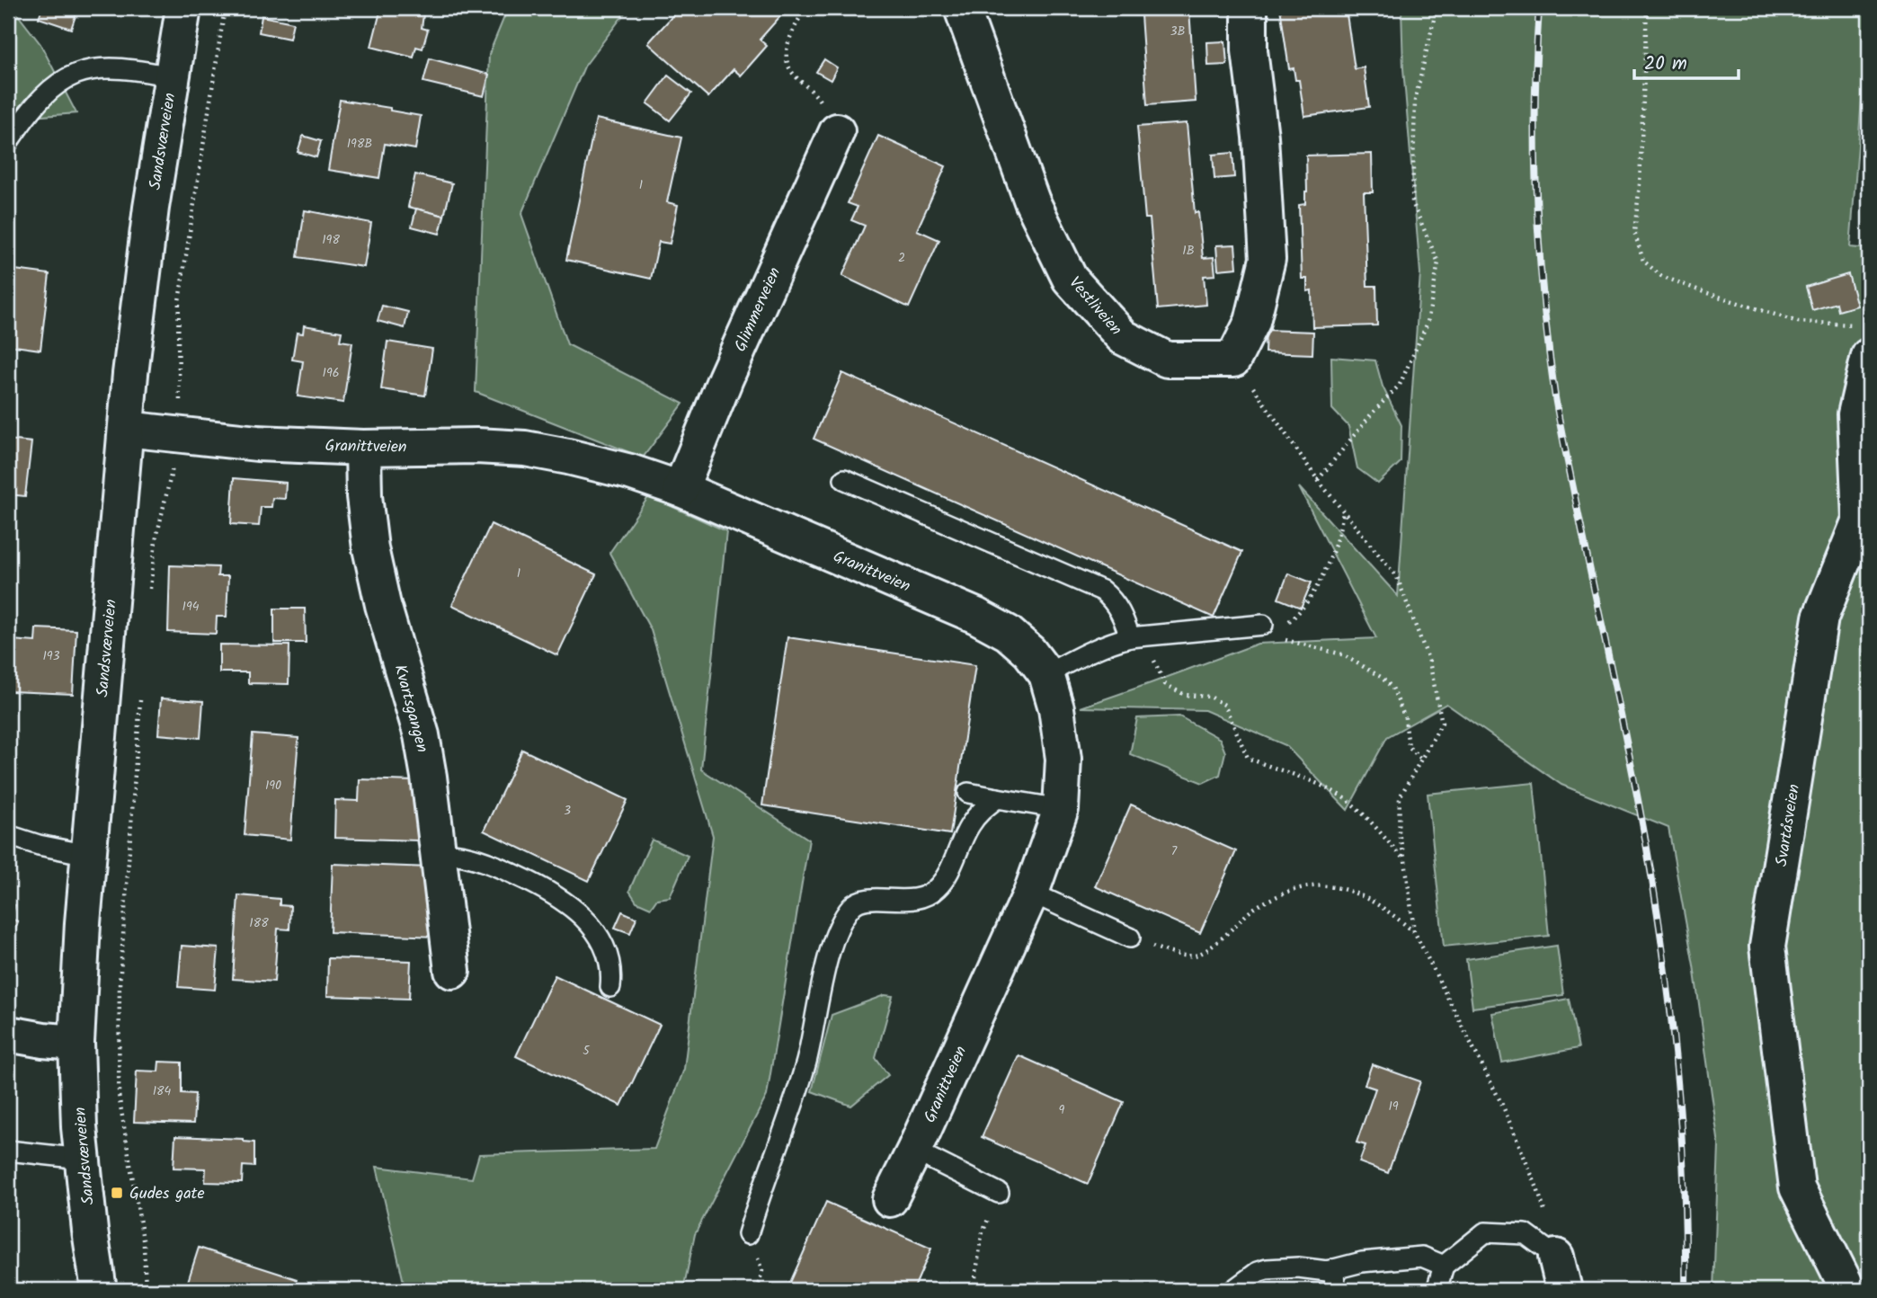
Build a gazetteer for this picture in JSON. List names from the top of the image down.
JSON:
{
  "streets": {
    "street": [
      "Sandsværveien",
      "Vestliveien",
      "Glimmerveien",
      "Granittveien",
      "Kvartsgangen",
      "Svartåsveien"
    ]
  },
  "crossings": [
    ["Sandsværveien", "Granittveien"],
    ["Glimmerveien", "Granittveien"],
    ["Granittveien", "Kvartsgangen"]
  ],
  "places": {
    "transit": ["Gudes gate"]
  },
  "house_numbers": [
    "3B",
    "198B",
    "1",
    "198",
    "1B",
    "2",
    "196",
    "1",
    "194",
    "193",
    "190",
    "3",
    "7",
    "188",
    "5",
    "184",
    "19",
    "9"
  ],
  "scale_bar": "20 m"
}
